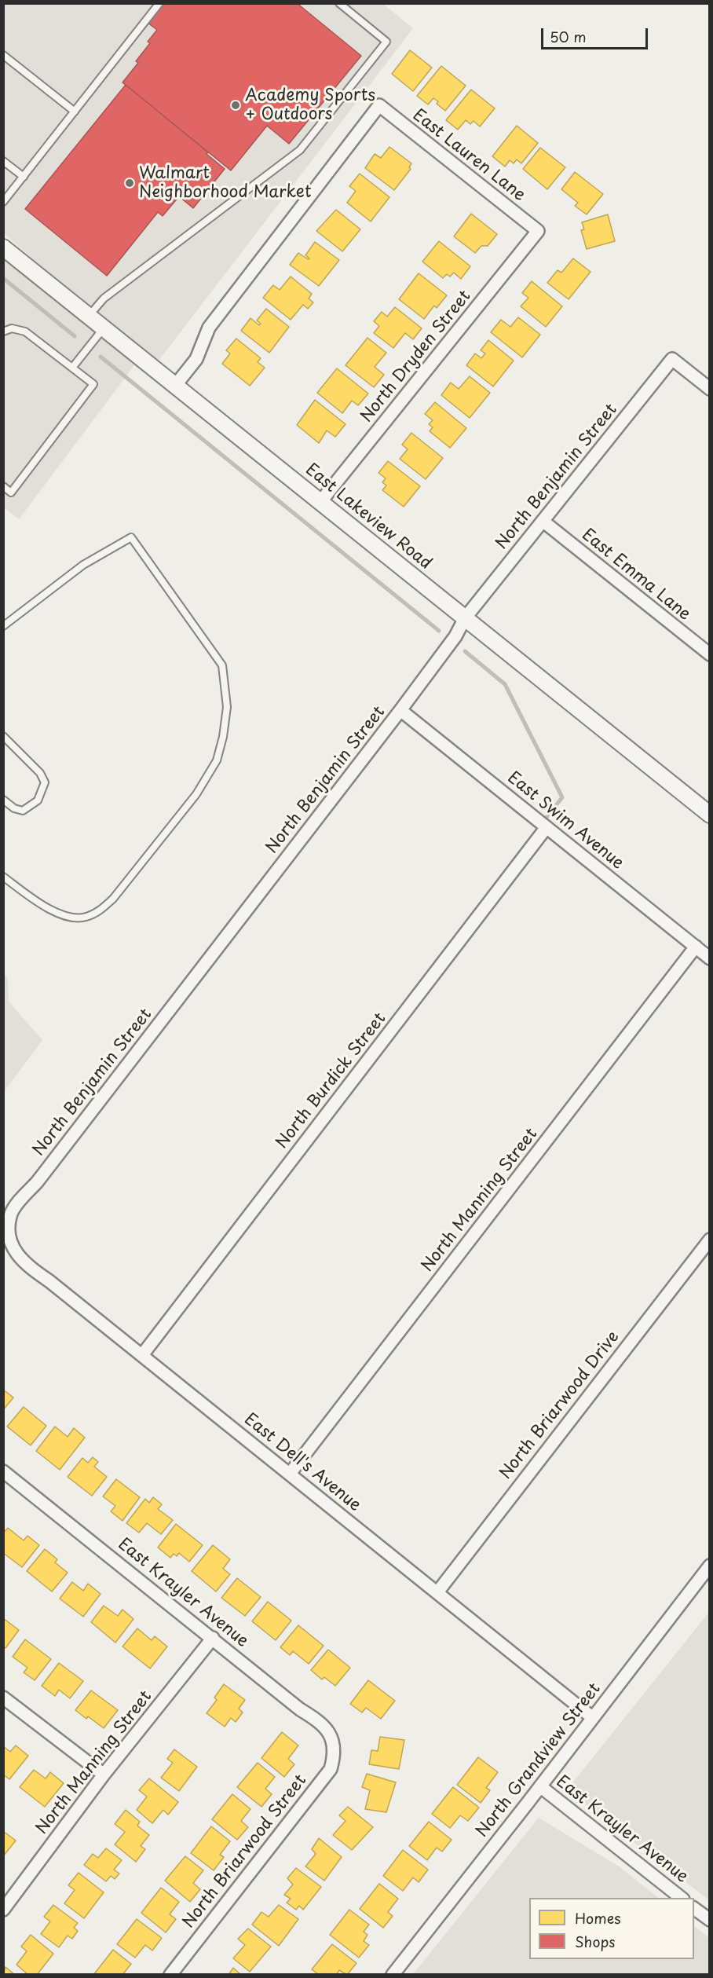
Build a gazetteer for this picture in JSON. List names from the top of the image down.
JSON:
{
  "streets": {
    "street": [
      "East Lauren Lane",
      "North Dryden Street",
      "North Benjamin Street",
      "East Lakeview Road",
      "East Emma Lane",
      "East Swim Avenue",
      "North Burdick Street",
      "North Manning Street",
      "North Briarwood Drive",
      "East Dell's Avenue",
      "East Krayler Avenue",
      "North Grandview Street",
      "North Briarwood Street"
    ]
  },
  "crossings": [
    ["East Lauren Lane", "North Dryden Street"],
    ["East Lauren Lane", "East Lakeview Road"],
    ["North Dryden Street", "East Lakeview Road"],
    ["North Benjamin Street", "East Lakeview Road"],
    ["North Benjamin Street", "East Emma Lane"],
    ["North Benjamin Street", "East Swim Avenue"],
    ["North Benjamin Street", "East Dell's Avenue"],
    ["East Swim Avenue", "North Burdick Street"],
    ["East Swim Avenue", "North Manning Street"],
    ["North Burdick Street", "East Dell's Avenue"],
    ["North Manning Street", "East Dell's Avenue"],
    ["North Manning Street", "East Krayler Avenue"],
    ["North Briarwood Drive", "East Dell's Avenue"],
    ["East Dell's Avenue", "North Grandview Street"],
    ["East Krayler Avenue", "North Grandview Street"],
    ["East Krayler Avenue", "North Briarwood Street"]
  ],
  "places": ["Academy Sports + Outdoors", "Walmart Neighborhood Market"],
  "legend": ["Homes", "Shops"],
  "scale_bar": "50 m"
}
